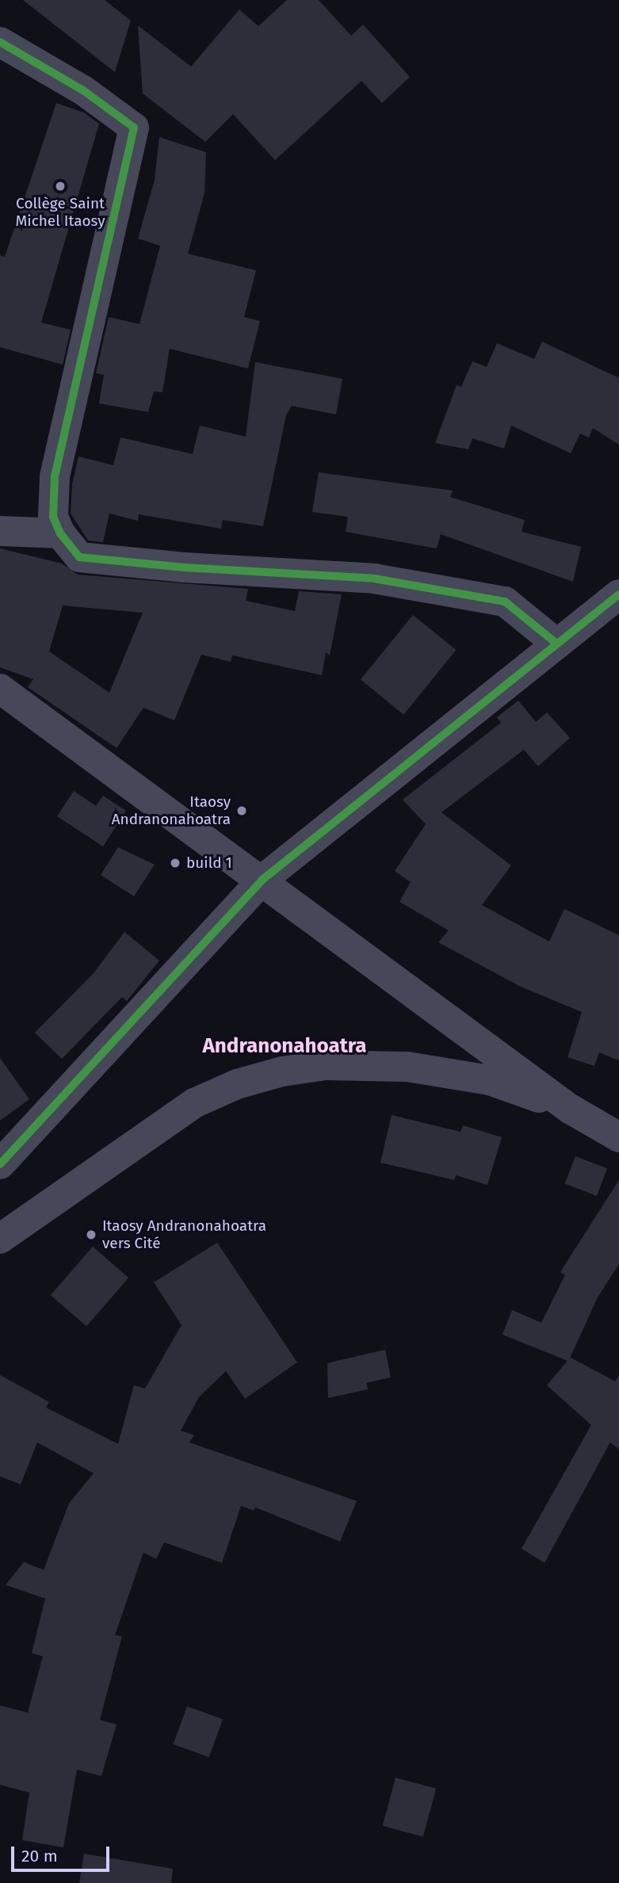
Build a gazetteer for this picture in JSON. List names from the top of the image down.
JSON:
{
  "districts": ["Andranonahoatra"],
  "places": [
    "Collège Saint Michel Itaosy",
    "Itaosy Andranonahoatra",
    "build 1",
    "Itaosy Andranonahoatra vers Cité"
  ],
  "scale_bar": "20 m"
}
